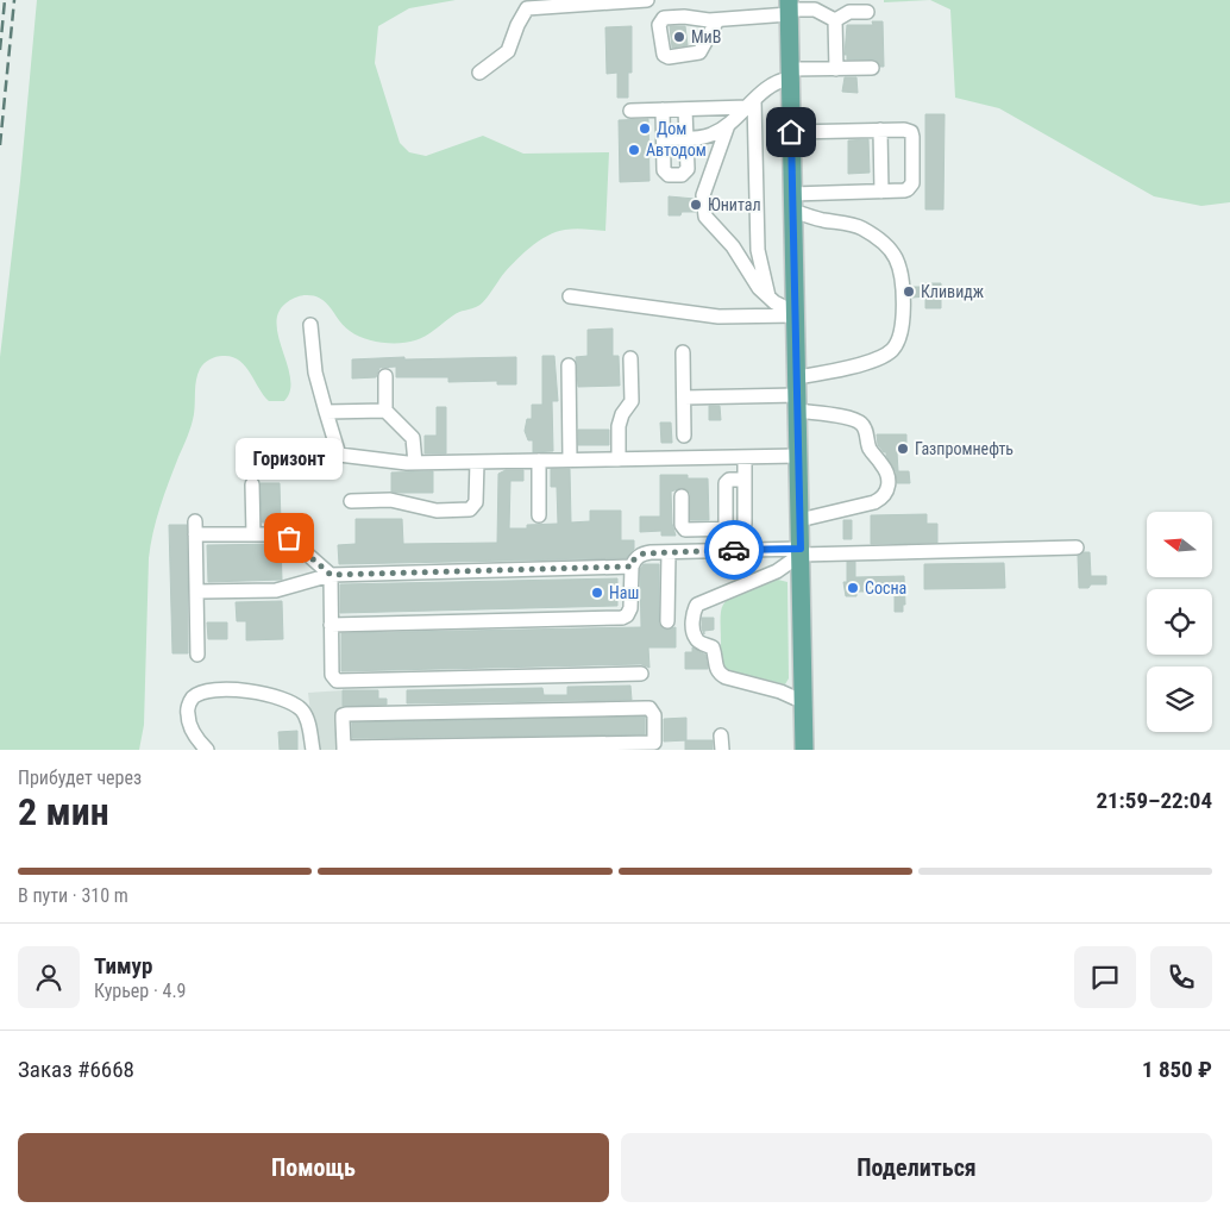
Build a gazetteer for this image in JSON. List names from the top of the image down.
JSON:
{
  "places": [
    "МиВ",
    "Дом",
    "Автодом",
    "Юнитал",
    "Кливидж",
    "Газпромнефть",
    "Горизонт",
    "Сосна",
    "Наш"
  ],
  "north": "left",
  "page": {
    "bubble": "Горизонт",
    "heading": ["2 мин", "Прибудет через", "21:59–22:04"],
    "panel": [
      "Тимур",
      "Курьер · 4.9",
      "Заказ #6668",
      "1 850 ₽"
    ],
    "bar": "В пути · 310 m",
    "buttons": ["Помощь", "Поделиться"]
  }
}
